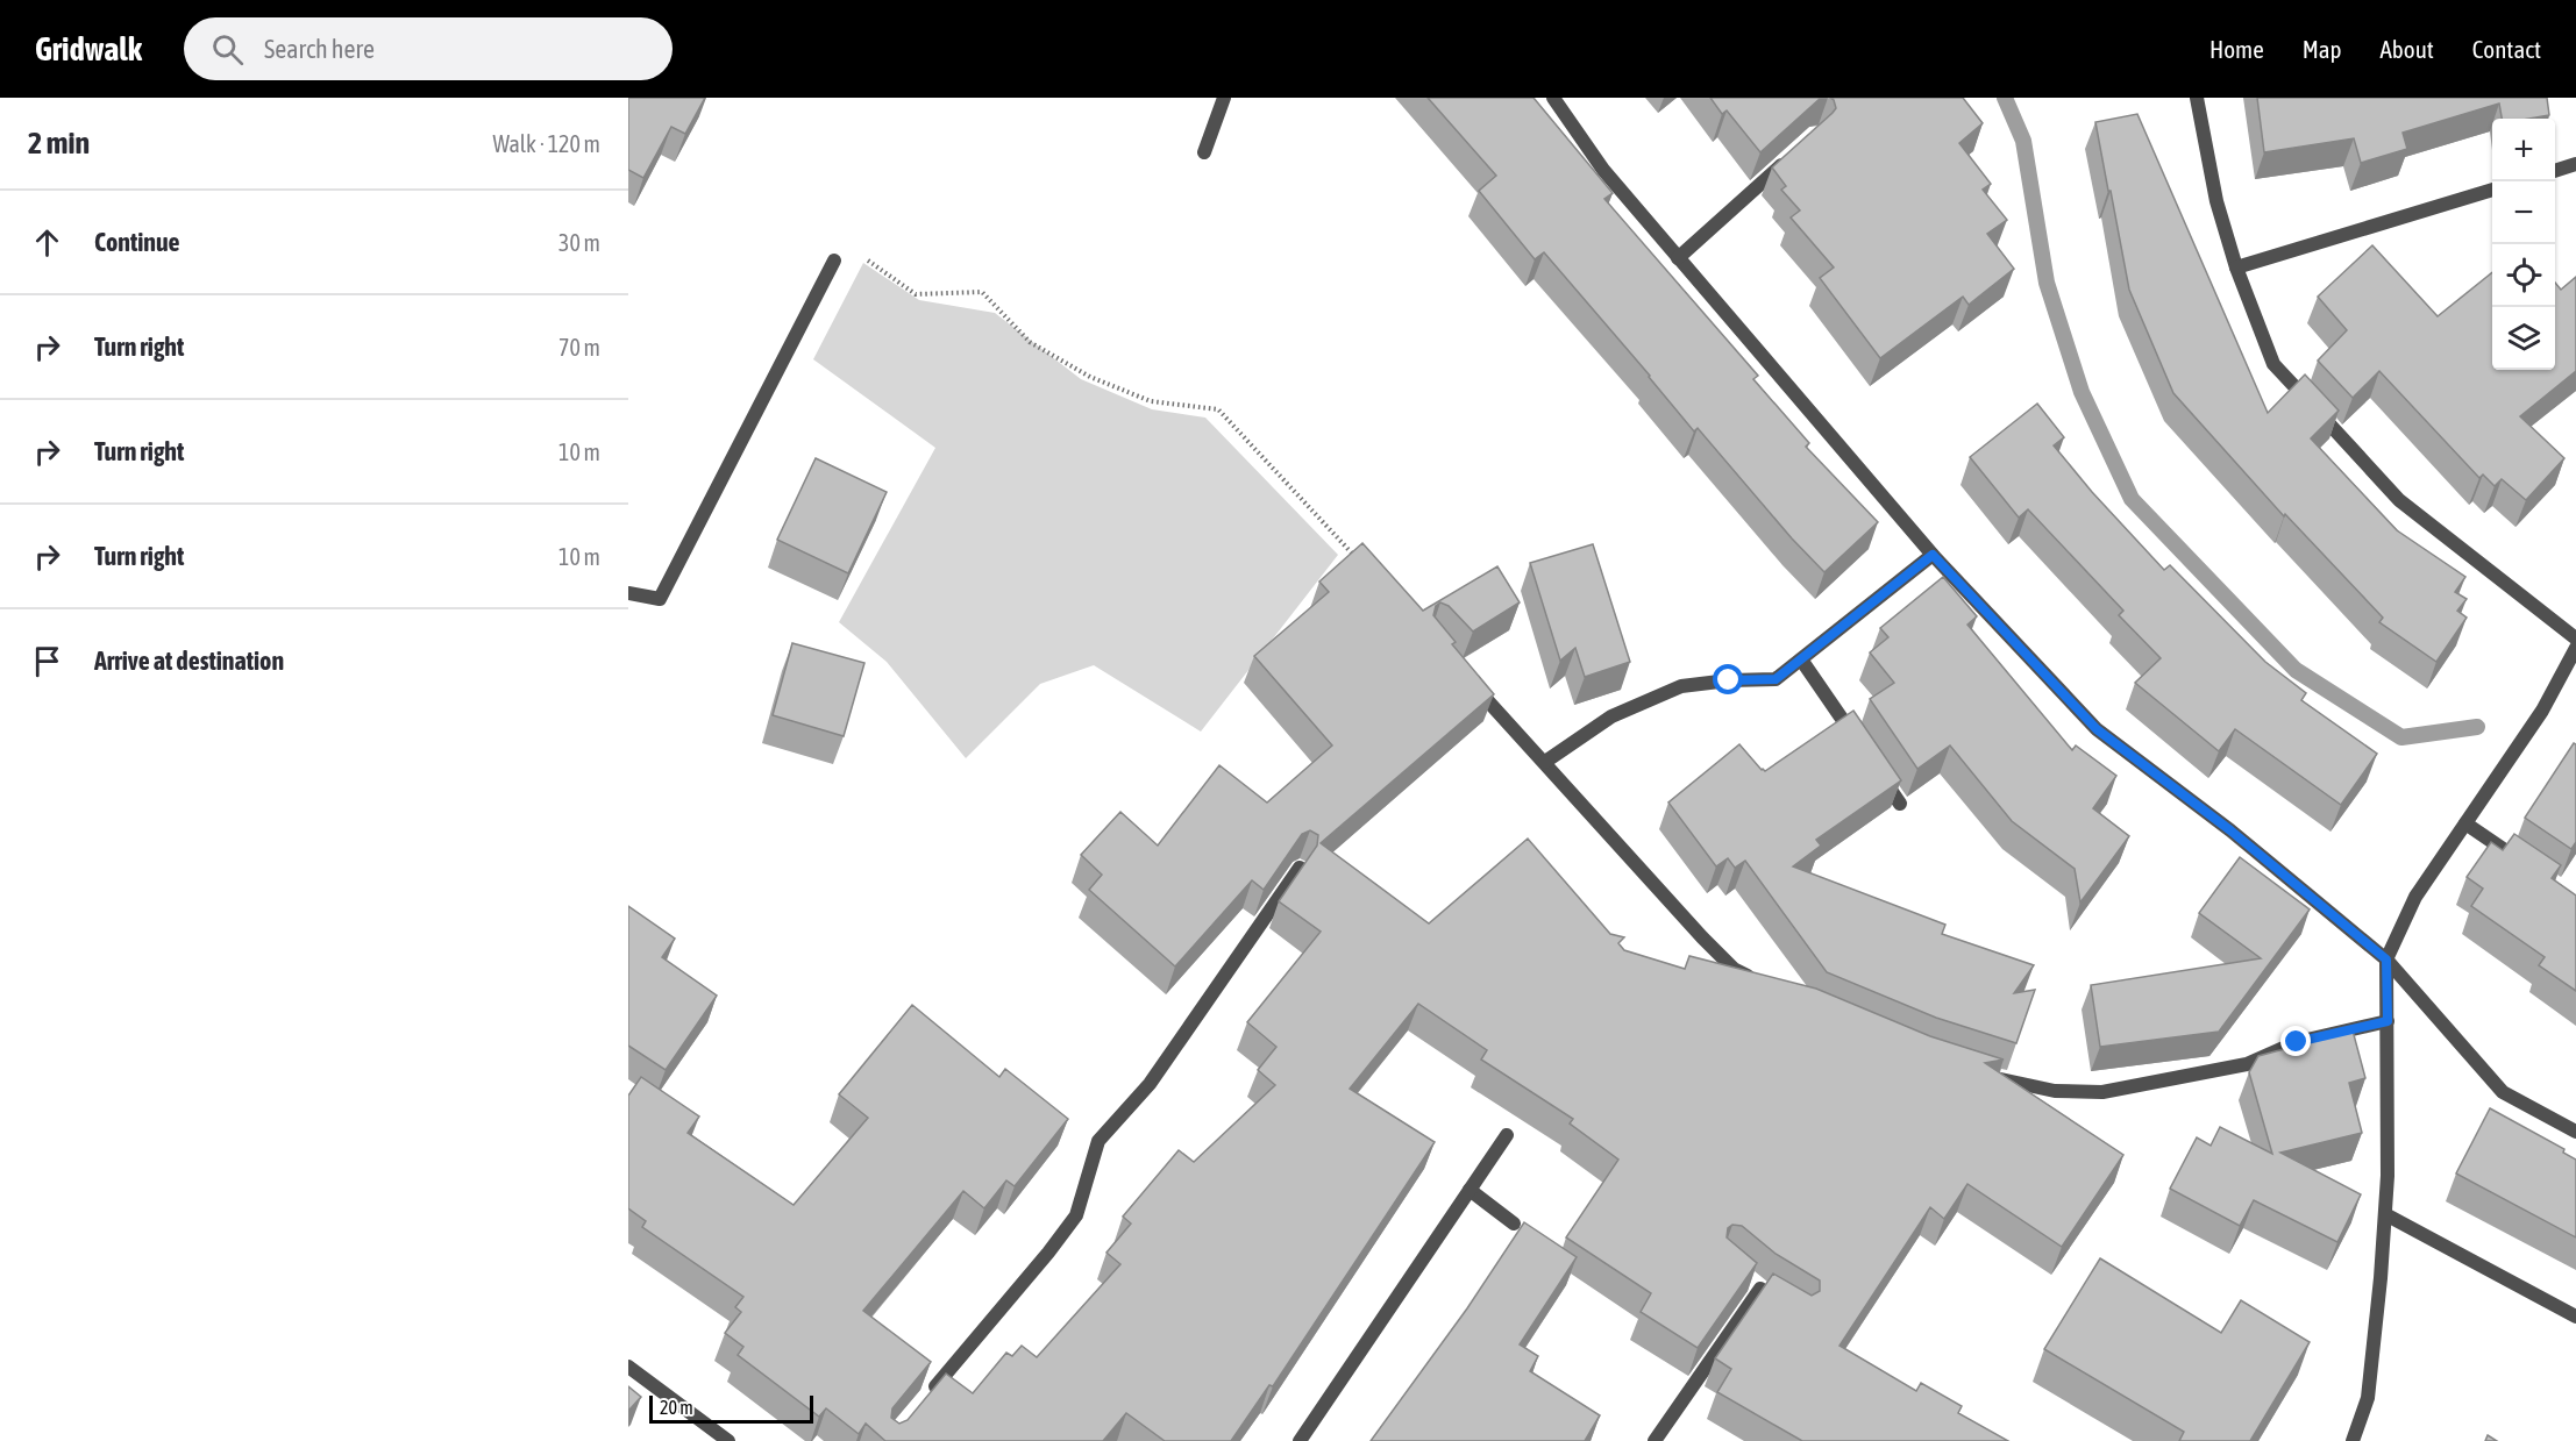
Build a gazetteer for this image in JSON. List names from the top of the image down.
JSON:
{
  "scale_bar": "20 m",
  "page": {
    "header": "Gridwalk",
    "search": "Search here",
    "nav": [
      "Home",
      "Map",
      "About",
      "Contact"
    ],
    "heading": ["2 min", "Walk · 120 m"],
    "map_buttons": ["+", "−"],
    "list": [
      ["Continue", "30 m"],
      ["Turn right", "70 m"],
      ["Turn right", "10 m"],
      ["Turn right", "10 m"],
      "Arrive at destination"
    ],
    "scale": "20 m"
  }
}
